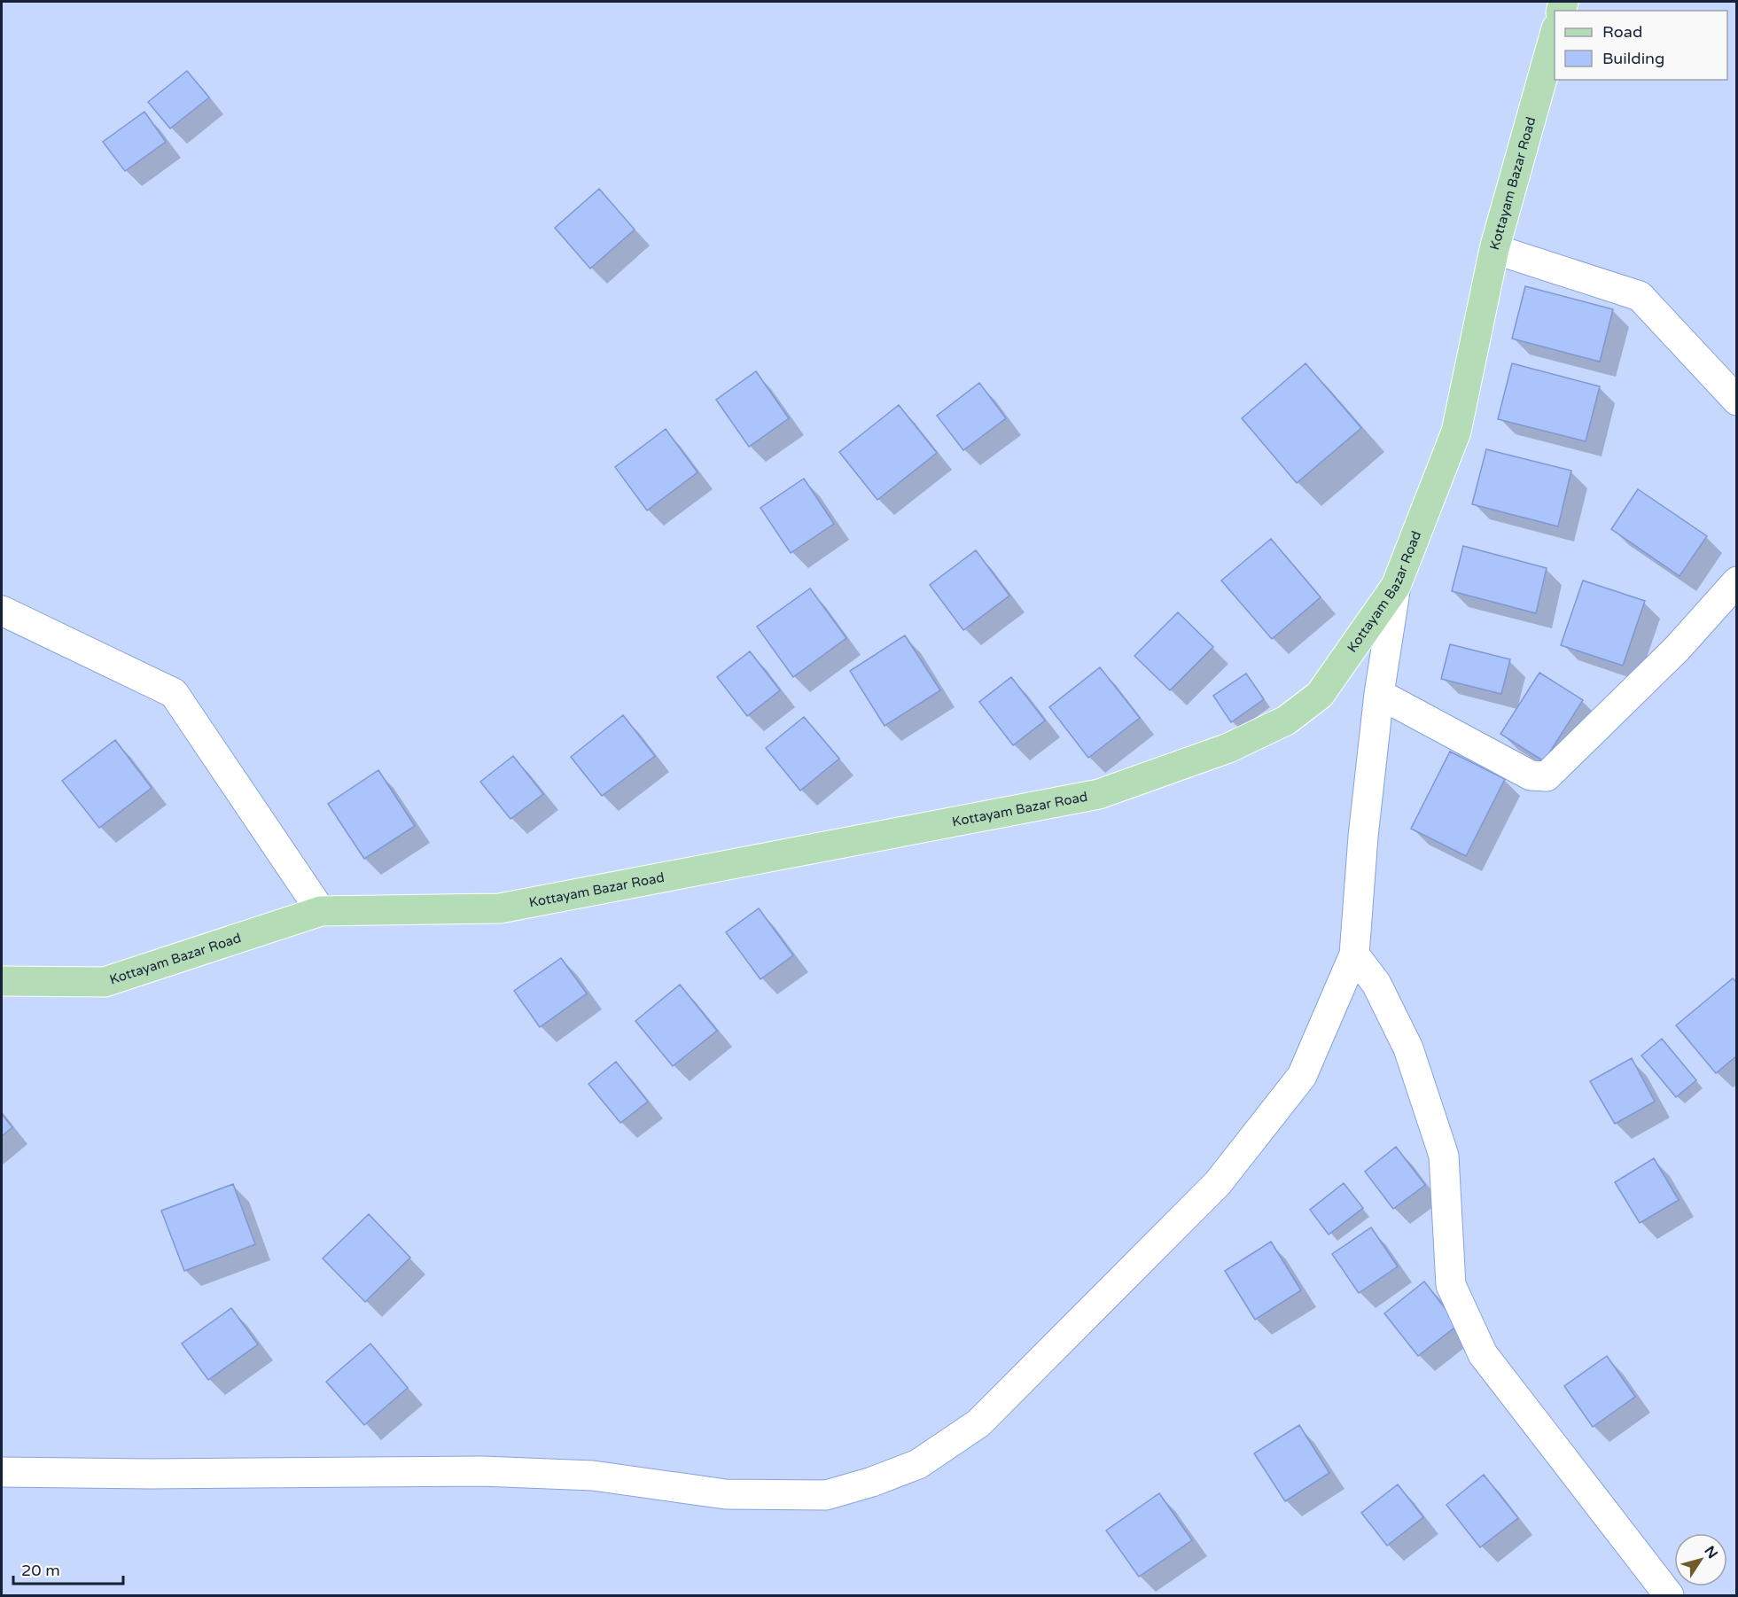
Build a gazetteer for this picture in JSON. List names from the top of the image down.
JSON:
{
  "streets": {
    "main road": ["Kottayam Bazar Road"]
  },
  "legend": ["Road", "Building"],
  "scale_bar": "20 m",
  "north": "top right"
}
